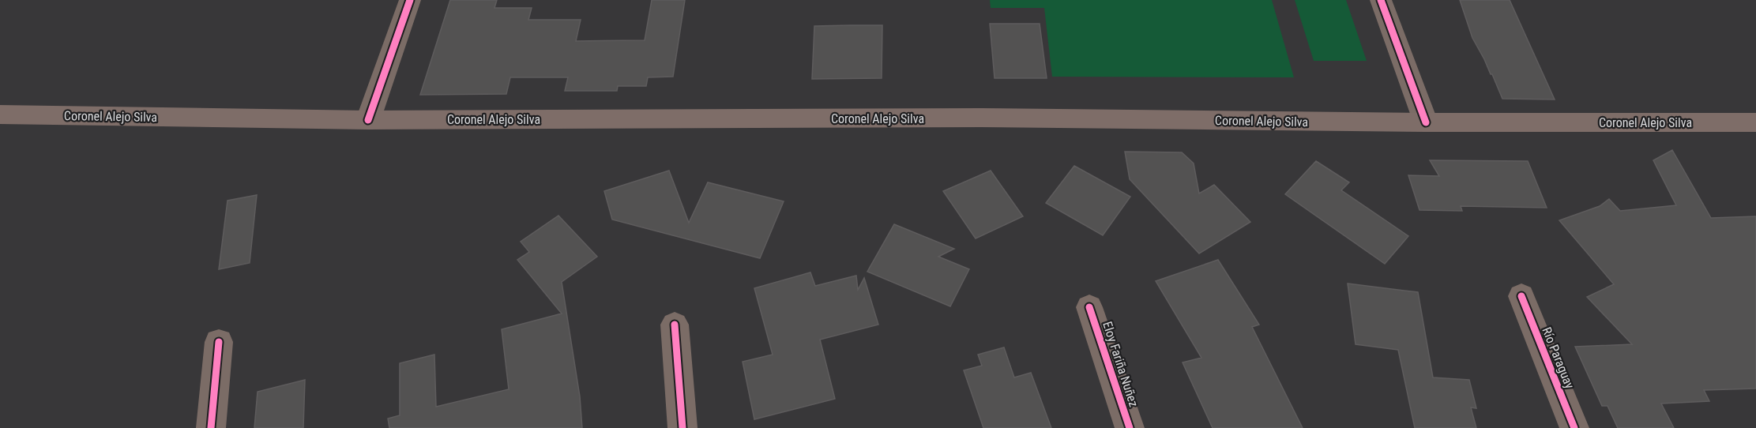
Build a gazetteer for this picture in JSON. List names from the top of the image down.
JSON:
{
  "streets": {
    "main road": ["Coronel Alejo Silva"],
    "street": ["Río Paraguay", "Eloy Fariña Nuñez"]
  }
}
